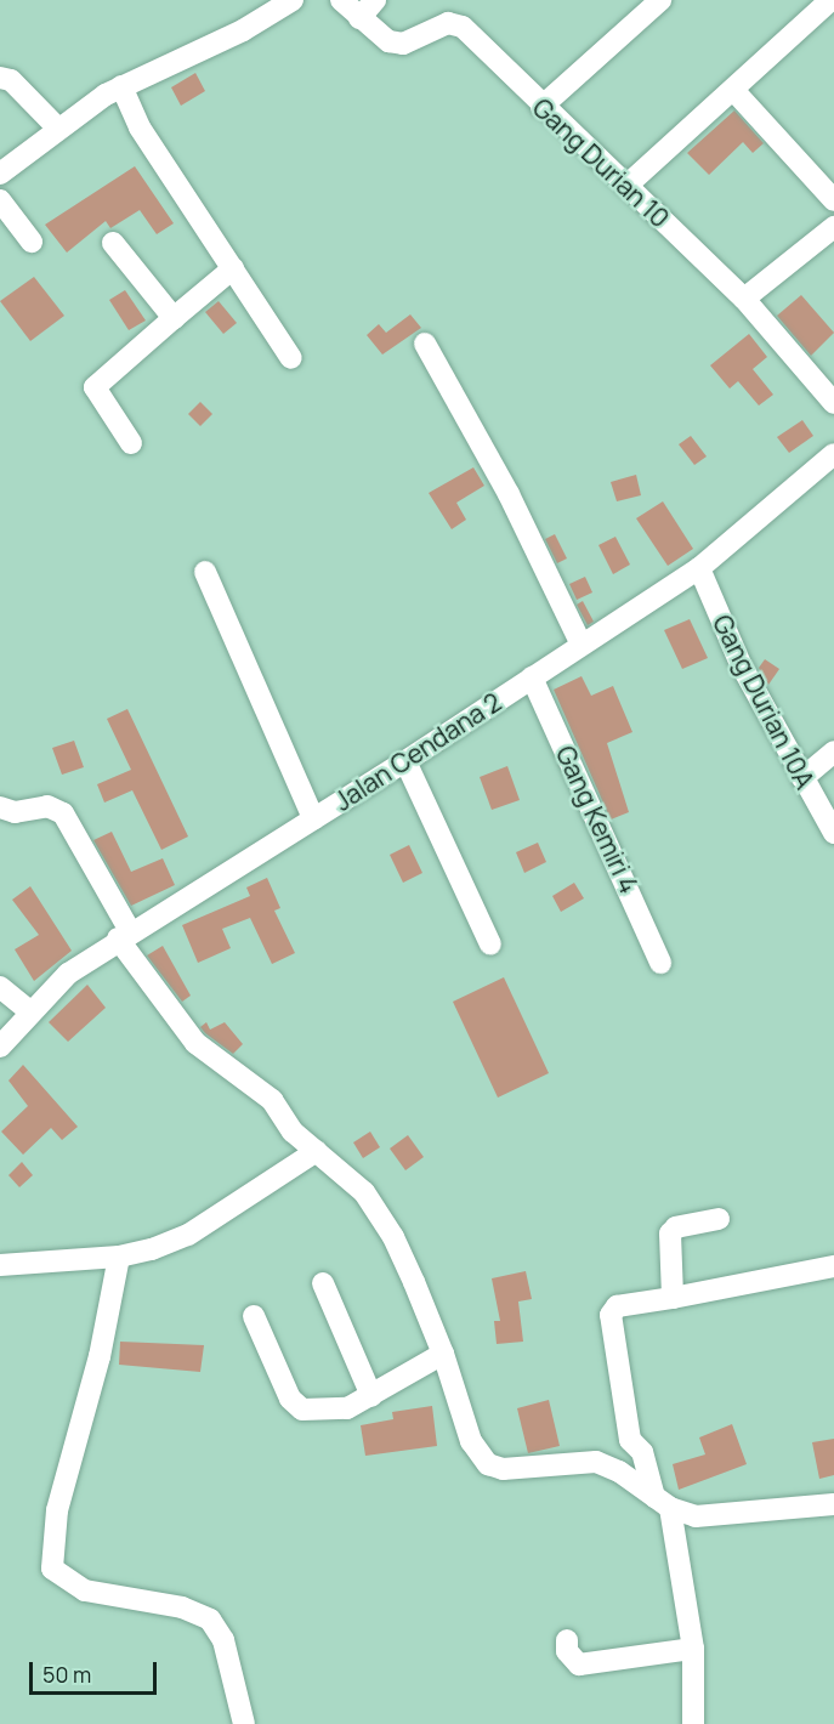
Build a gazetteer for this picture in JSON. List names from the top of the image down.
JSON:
{
  "streets": {
    "street": [
      "Gang Durian 10",
      "Gang Durian 10A",
      "Jalan Cendana 2",
      "Gang Kemiri 4"
    ]
  },
  "crossings": [
    ["Gang Durian 10A", "Jalan Cendana 2"],
    ["Jalan Cendana 2", "Gang Kemiri 4"]
  ],
  "scale_bar": "50 m"
}
